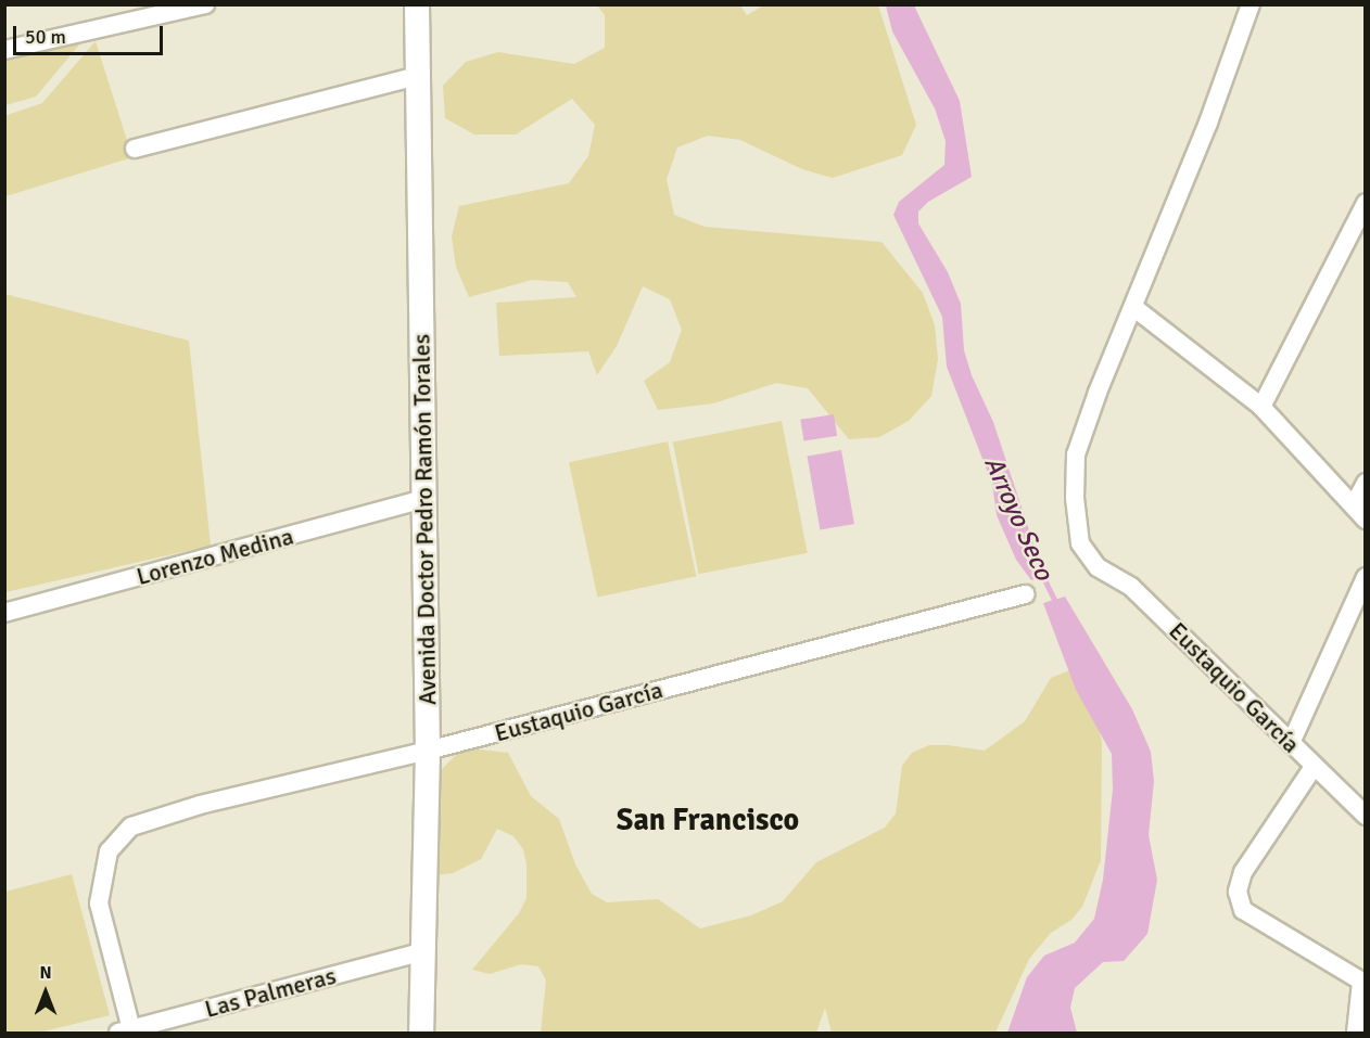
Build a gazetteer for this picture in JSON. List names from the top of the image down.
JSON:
{
  "streets": {
    "street": [
      "Avenida Doctor Pedro Ramón Torales",
      "Lorenzo Medina",
      "Eustaquio García",
      "Las Palmeras"
    ]
  },
  "crossings": [
    ["Avenida Doctor Pedro Ramón Torales", "Lorenzo Medina"],
    ["Avenida Doctor Pedro Ramón Torales", "Eustaquio García"],
    ["Avenida Doctor Pedro Ramón Torales", "Las Palmeras"],
    ["Eustaquio García", "Las Palmeras"]
  ],
  "districts": ["San Francisco"],
  "water": ["Arroyo Seco"],
  "scale_bar": "50 m",
  "north": "top"
}
